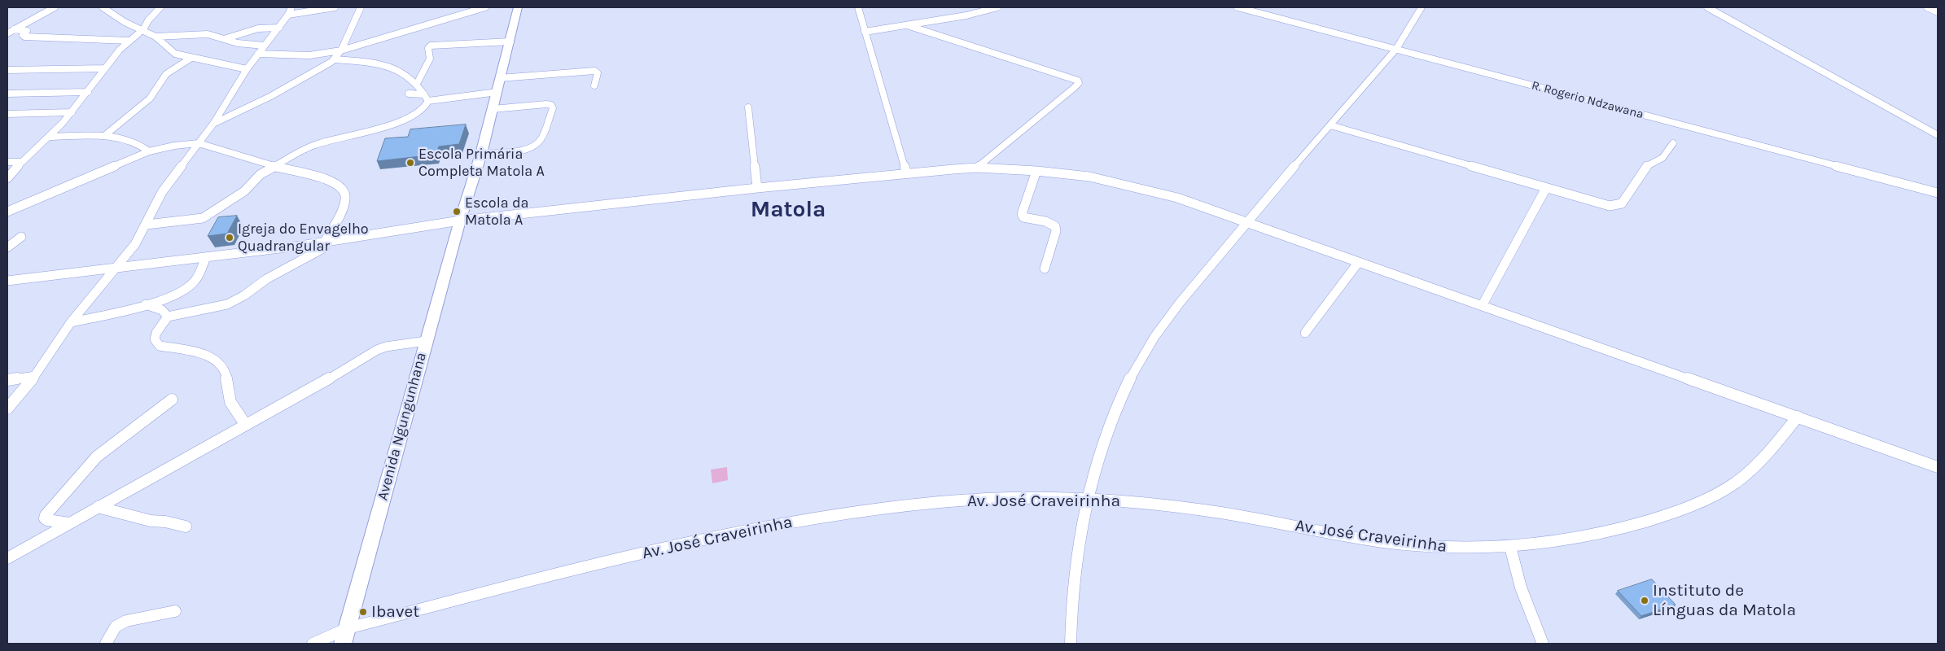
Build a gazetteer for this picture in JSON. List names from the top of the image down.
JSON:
{
  "streets": {
    "street": ["R. Rogerio Ndzawana", "Avenida Ngungunhana", "Av. José Craveirinha"]
  },
  "crossings": [
    ["Avenida Ngungunhana", "Av. José Craveirinha"]
  ],
  "districts": ["Matola"],
  "places": [
    "Escola Primária Completa Matola A",
    "Escola da Matola A",
    "Igreja do Envagelho Quadrangular",
    "Instituto de Línguas da Matola",
    "Ibavet"
  ]
}
